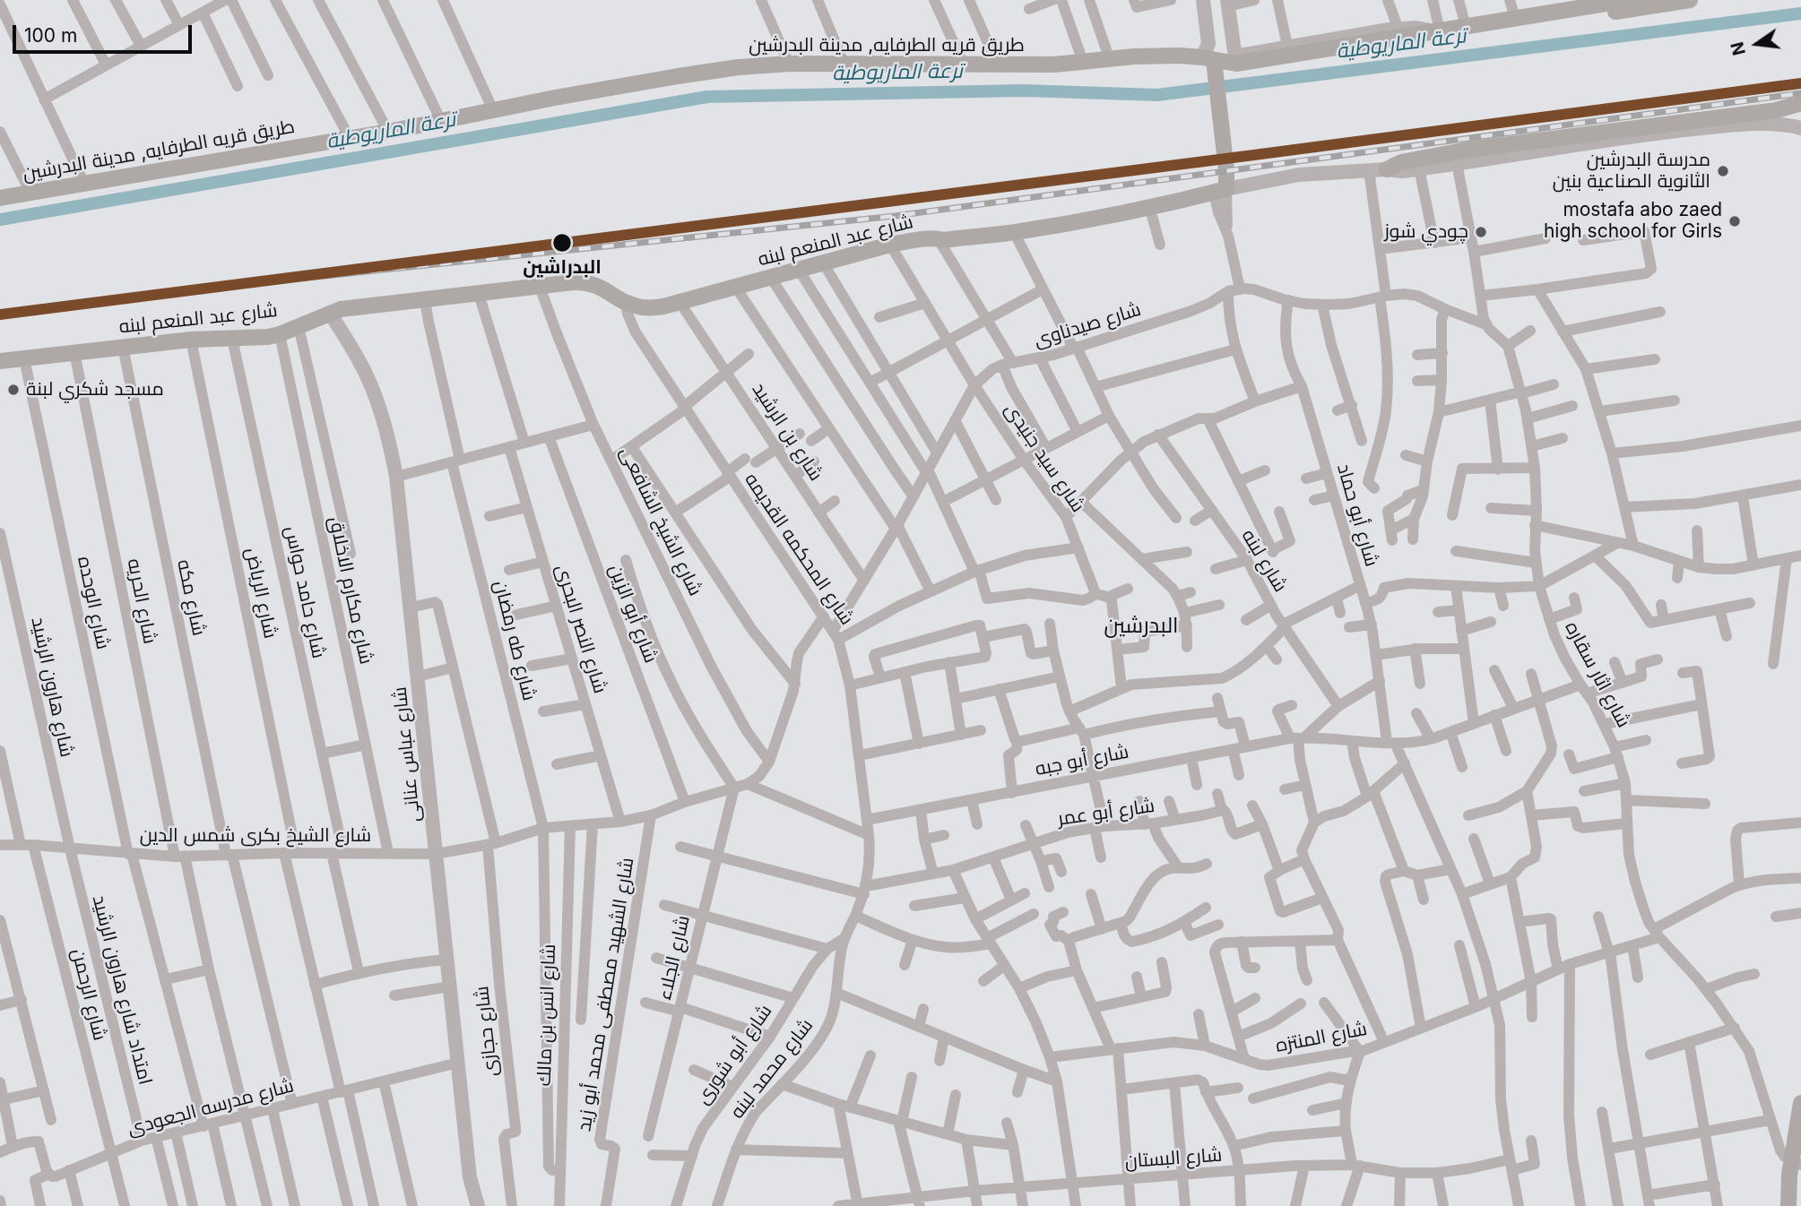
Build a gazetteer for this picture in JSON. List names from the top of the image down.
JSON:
{
  "streets": {
    "main road": ["طريق قريه الطرفايه, مدينة البدرشين", "شارع عبد المنعم لبنه"],
    "street": [
      "شارع صيدناوى",
      "شارع بن الرشيد",
      "شارع سيد جنيدى",
      "شارع أبو حماد",
      "شارع الشيخ الشافعى",
      "شارع المحكمه القديمه",
      "شارع لبنه",
      "شارع مكارم الاخلاق",
      "شارع حامد حواس",
      "شارع الرياض",
      "شارع مكه",
      "شارع الحريه",
      "شارع الوحده",
      "شارع أبو الزين",
      "شارع النصر البحرى",
      "شارع طه رمضان",
      "شارع اثار سقاره",
      "شارع هارون الرشيد",
      "شارع عباس عنانى",
      "شارع أبو جبه",
      "شارع أبو عمر",
      "شارع الشيخ بكرى شمس الدين",
      "شارع الجلاء",
      "امتداد شارع هارون الرشيد",
      "شارع الرحمن",
      "شارع الشهيد مصطفى محمد أبو زيد",
      "شارع انس بن مالك",
      "شارع حجازى",
      "شارع المنتزه",
      "شارع أبو شورى",
      "شارع محمد لبنه",
      "شارع مدرسه الجعودى",
      "شارع البستان"
    ]
  },
  "crossings": [
    ["شارع عبد المنعم لبنه", "شارع بن الرشيد"],
    ["شارع عبد المنعم لبنه", "شارع سيد جنيدى"],
    ["شارع عبد المنعم لبنه", "شارع الشيخ الشافعى"],
    ["شارع عبد المنعم لبنه", "شارع المحكمه القديمه"],
    ["شارع عبد المنعم لبنه", "شارع مكارم الاخلاق"],
    ["شارع عبد المنعم لبنه", "شارع حامد حواس"],
    ["شارع عبد المنعم لبنه", "شارع الرياض"],
    ["شارع عبد المنعم لبنه", "شارع مكه"],
    ["شارع عبد المنعم لبنه", "شارع الحريه"],
    ["شارع عبد المنعم لبنه", "شارع الوحده"],
    ["شارع عبد المنعم لبنه", "شارع طه رمضان"],
    ["شارع عبد المنعم لبنه", "شارع عباس عنانى"],
    ["شارع صيدناوى", "شارع بن الرشيد"],
    ["شارع صيدناوى", "شارع سيد جنيدى"],
    ["شارع صيدناوى", "شارع المحكمه القديمه"],
    ["شارع أبو حماد", "شارع أبو جبه"],
    ["شارع أبو حماد", "شارع المنتزه"],
    ["شارع أبو حماد", "شارع البستان"],
    ["شارع المحكمه القديمه", "شارع أبو جبه"],
    ["شارع المحكمه القديمه", "شارع أبو عمر"],
    ["شارع المحكمه القديمه", "شارع محمد لبنه"],
    ["شارع مكارم الاخلاق", "شارع الشيخ بكرى شمس الدين"],
    ["شارع حامد حواس", "شارع الشيخ بكرى شمس الدين"],
    ["شارع الرياض", "شارع الشيخ بكرى شمس الدين"],
    ["شارع الرياض", "شارع مدرسه الجعودى"],
    ["شارع مكه", "شارع الشيخ بكرى شمس الدين"],
    ["شارع مكه", "شارع مدرسه الجعودى"],
    ["شارع الحريه", "شارع الشيخ بكرى شمس الدين"],
    ["شارع الحريه", "شارع مدرسه الجعودى"],
    ["شارع الوحده", "شارع الشيخ بكرى شمس الدين"],
    ["شارع الوحده", "شارع مدرسه الجعودى"],
    ["شارع أبو الزين", "شارع الشيخ بكرى شمس الدين"],
    ["شارع النصر البحرى", "شارع الشيخ بكرى شمس الدين"],
    ["شارع طه رمضان", "شارع الشيخ بكرى شمس الدين"],
    ["شارع طه رمضان", "شارع انس بن مالك"],
    ["شارع اثار سقاره", "شارع أبو جبه"],
    ["شارع اثار سقاره", "شارع المنتزه"],
    ["شارع هارون الرشيد", "شارع الشيخ بكرى شمس الدين"],
    ["شارع هارون الرشيد", "امتداد شارع هارون الرشيد"],
    ["شارع عباس عنانى", "شارع الشيخ بكرى شمس الدين"],
    ["شارع عباس عنانى", "شارع مدرسه الجعودى"],
    ["شارع الشيخ بكرى شمس الدين", "شارع الجلاء"],
    ["شارع الشيخ بكرى شمس الدين", "امتداد شارع هارون الرشيد"],
    ["شارع الشيخ بكرى شمس الدين", "شارع الرحمن"],
    ["شارع الشيخ بكرى شمس الدين", "شارع الشهيد مصطفى محمد أبو زيد"],
    ["شارع الشيخ بكرى شمس الدين", "شارع انس بن مالك"],
    ["شارع الشيخ بكرى شمس الدين", "شارع حجازى"],
    ["امتداد شارع هارون الرشيد", "شارع مدرسه الجعودى"],
    ["شارع الرحمن", "شارع مدرسه الجعودى"],
    ["شارع أبو شورى", "شارع محمد لبنه"]
  ],
  "districts": ["البدرشين"],
  "water": ["ترعة الماريوطية"],
  "places": [
    "مدرسة البدرشين الثانوية الصناعية بنين",
    "mostafa abo zaed high school for Girls",
    "چودي شوز",
    "البدراشين",
    "مسجد شكري لبنة"
  ],
  "scale_bar": "100 m",
  "north": "left"
}
